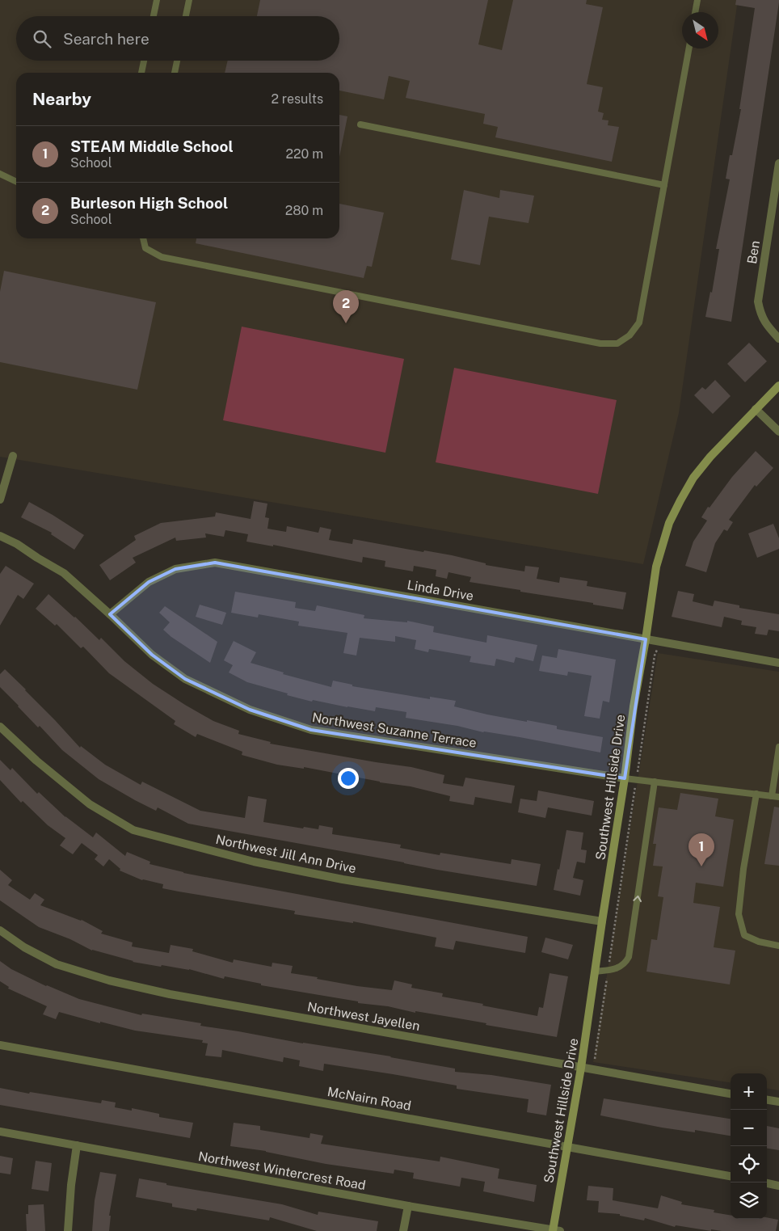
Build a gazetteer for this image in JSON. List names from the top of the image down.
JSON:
{
  "streets": {
    "street": [
      "Ben",
      "Linda Drive",
      "Northwest Suzanne Terrace",
      "Southwest Hillside Drive",
      "Northwest Jill Ann Drive",
      "Northwest Jayellen",
      "McNairn Road",
      "Northwest Wintercrest Road"
    ]
  },
  "crossings": [
    ["Linda Drive", "Northwest Suzanne Terrace"],
    ["Linda Drive", "Southwest Hillside Drive"],
    ["Northwest Suzanne Terrace", "Southwest Hillside Drive"],
    ["Southwest Hillside Drive", "Northwest Jill Ann Drive"],
    ["Southwest Hillside Drive", "Northwest Jayellen"],
    ["Southwest Hillside Drive", "McNairn Road"],
    ["Southwest Hillside Drive", "Northwest Wintercrest Road"]
  ],
  "north": "bottom right",
  "page": {
    "search": "Search here",
    "heading": ["Nearby", "2 results"],
    "list": [
      {
        "mark": "1",
        "name": "STEAM Middle School",
        "note": "School",
        "value": "220 m"
      },
      {
        "mark": "2",
        "name": "Burleson High School",
        "note": "School",
        "value": "280 m"
      }
    ],
    "pins": ["2", "1"],
    "map_buttons": ["+", "−"]
  }
}
